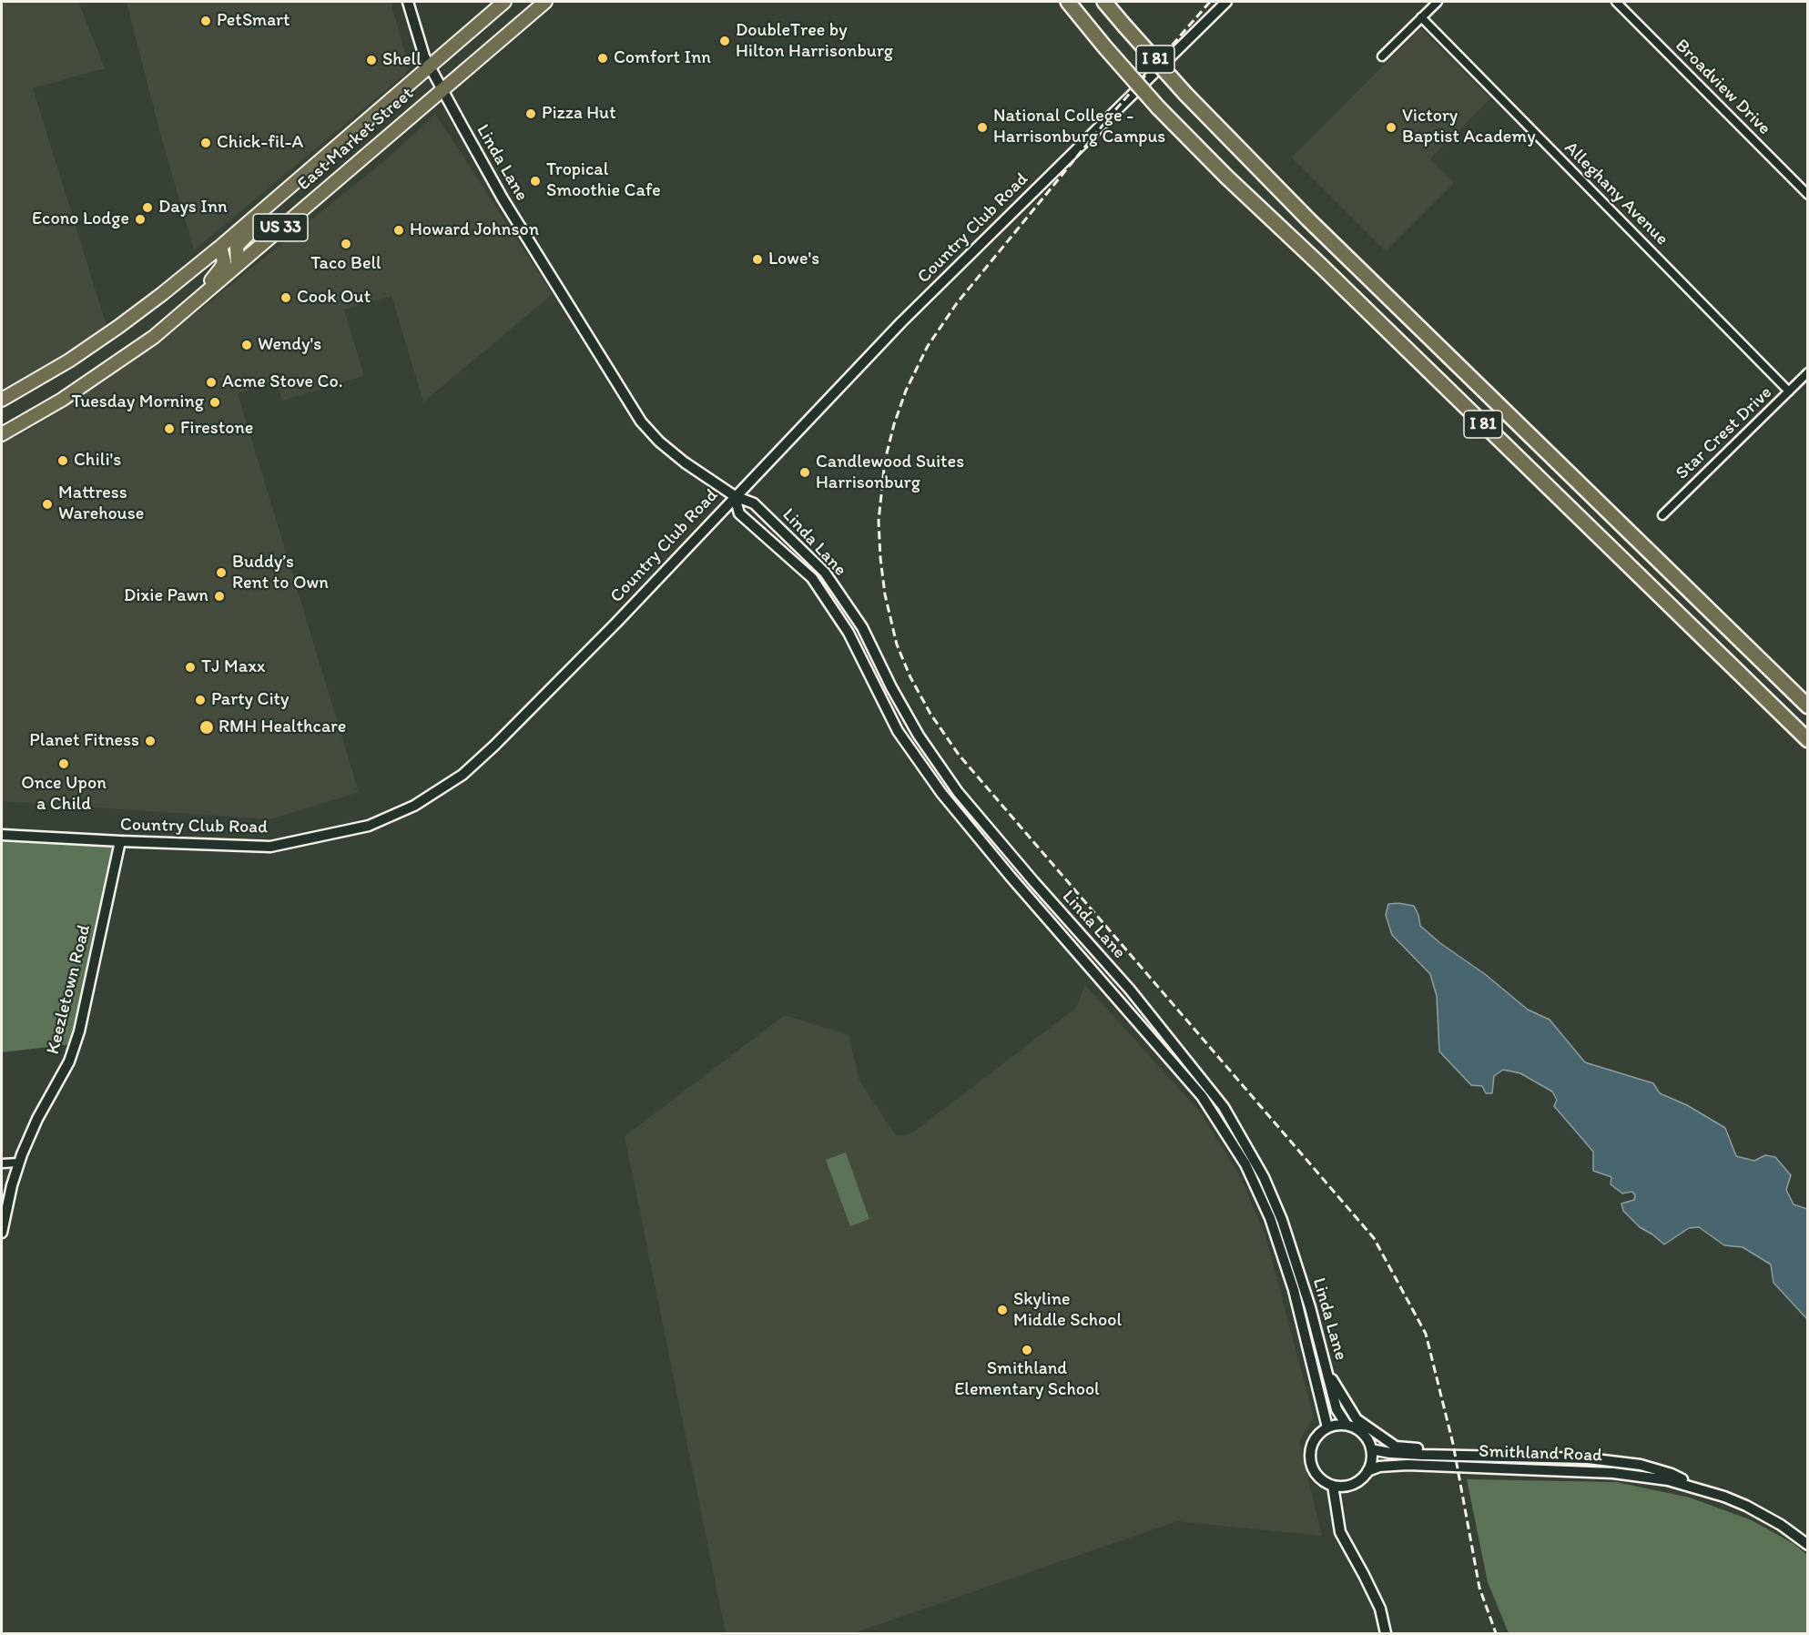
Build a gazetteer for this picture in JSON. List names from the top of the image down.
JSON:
{
  "streets": {
    "highway": ["I 81", "East Market Street", "US 33"],
    "street": [
      "Broadview Drive",
      "Linda Lane",
      "Alleghany Avenue",
      "Country Club Road",
      "Star Crest Drive",
      "Keezletown Road",
      "Smithland Road"
    ]
  },
  "crossings": [
    ["East Market Street", "Linda Lane"],
    ["Linda Lane", "Country Club Road"],
    ["Linda Lane", "Smithland Road"],
    ["Alleghany Avenue", "Star Crest Drive"],
    ["Country Club Road", "Keezletown Road"]
  ],
  "places": [
    "PetSmart",
    "DoubleTree by Hilton Harrisonburg",
    "Comfort Inn",
    "Shell",
    "Pizza Hut",
    "National College - Harrisonburg Campus",
    "Victory Baptist Academy",
    "Chick-fil-A",
    "Tropical Smoothie Cafe",
    "Days Inn",
    "Econo Lodge",
    "Howard Johnson",
    "Taco Bell",
    "Lowe's",
    "Cook Out",
    "Wendy's",
    "Acme Stove Co.",
    "Tuesday Morning",
    "Firestone",
    "Chili's",
    "Candlewood Suites Harrisonburg",
    "Mattress Warehouse",
    "Buddy’s Rent to Own",
    "Dixie Pawn",
    "TJ Maxx",
    "Party City",
    "RMH Healthcare",
    "Planet Fitness",
    "Once Upon a Child",
    "Skyline Middle School",
    "Smithland Elementary School"
  ]
}
